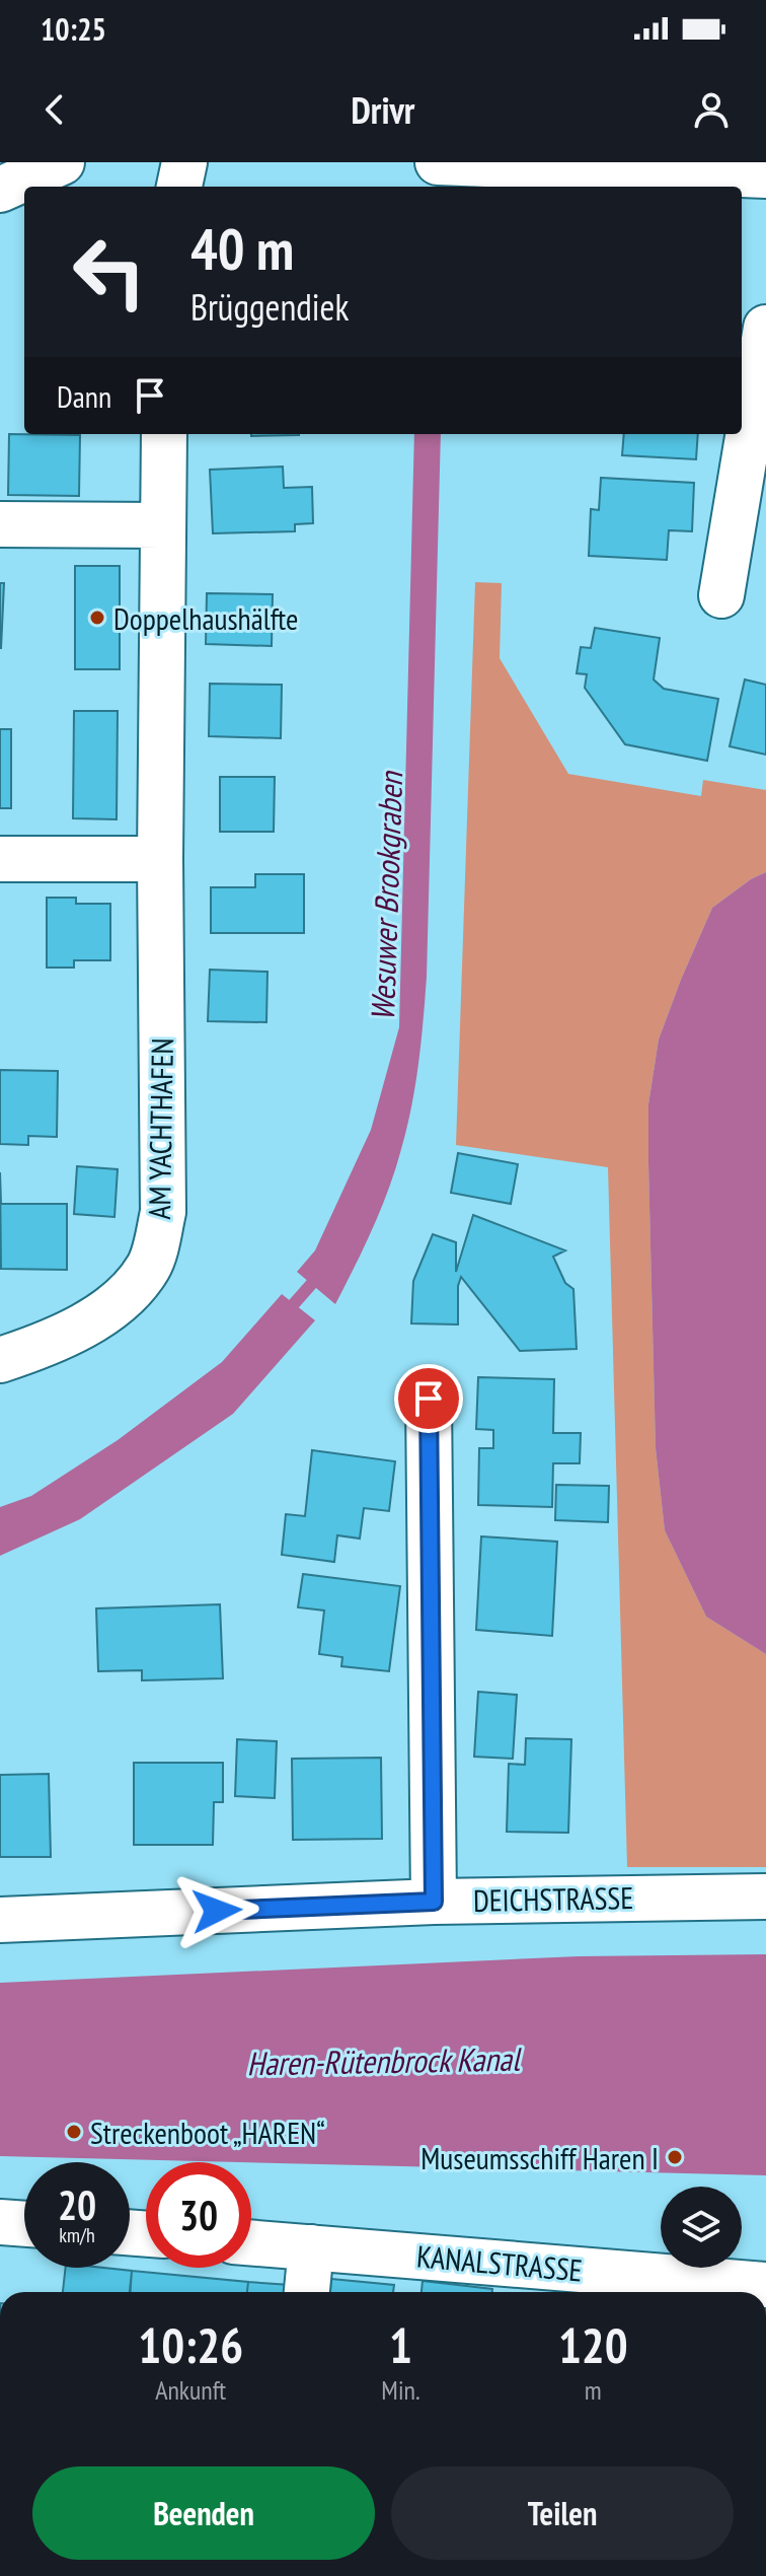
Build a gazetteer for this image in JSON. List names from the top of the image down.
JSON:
{
  "streets": {
    "street": ["AM YACHTHAFEN", "DEICHSTRASSE", "KANALSTRASSE"]
  },
  "water": ["Wesuwer Brookgraben", "Haren-Rütenbrock Kanal"],
  "places": ["Doppelhaushälfte", "Streckenboot „HAREN“", "Museumsschiff Haren I"],
  "page": {
    "status": "10:25",
    "header": "Drivr",
    "turn": ["40 m", "Brüggendiek"],
    "then": "Dann",
    "speed": "20 km/h",
    "limit": "30",
    "eta": [
      "10:26",
      "Ankunft",
      "1",
      "Min.",
      "120",
      "m"
    ],
    "buttons": ["Beenden", "Teilen"]
  }
}
